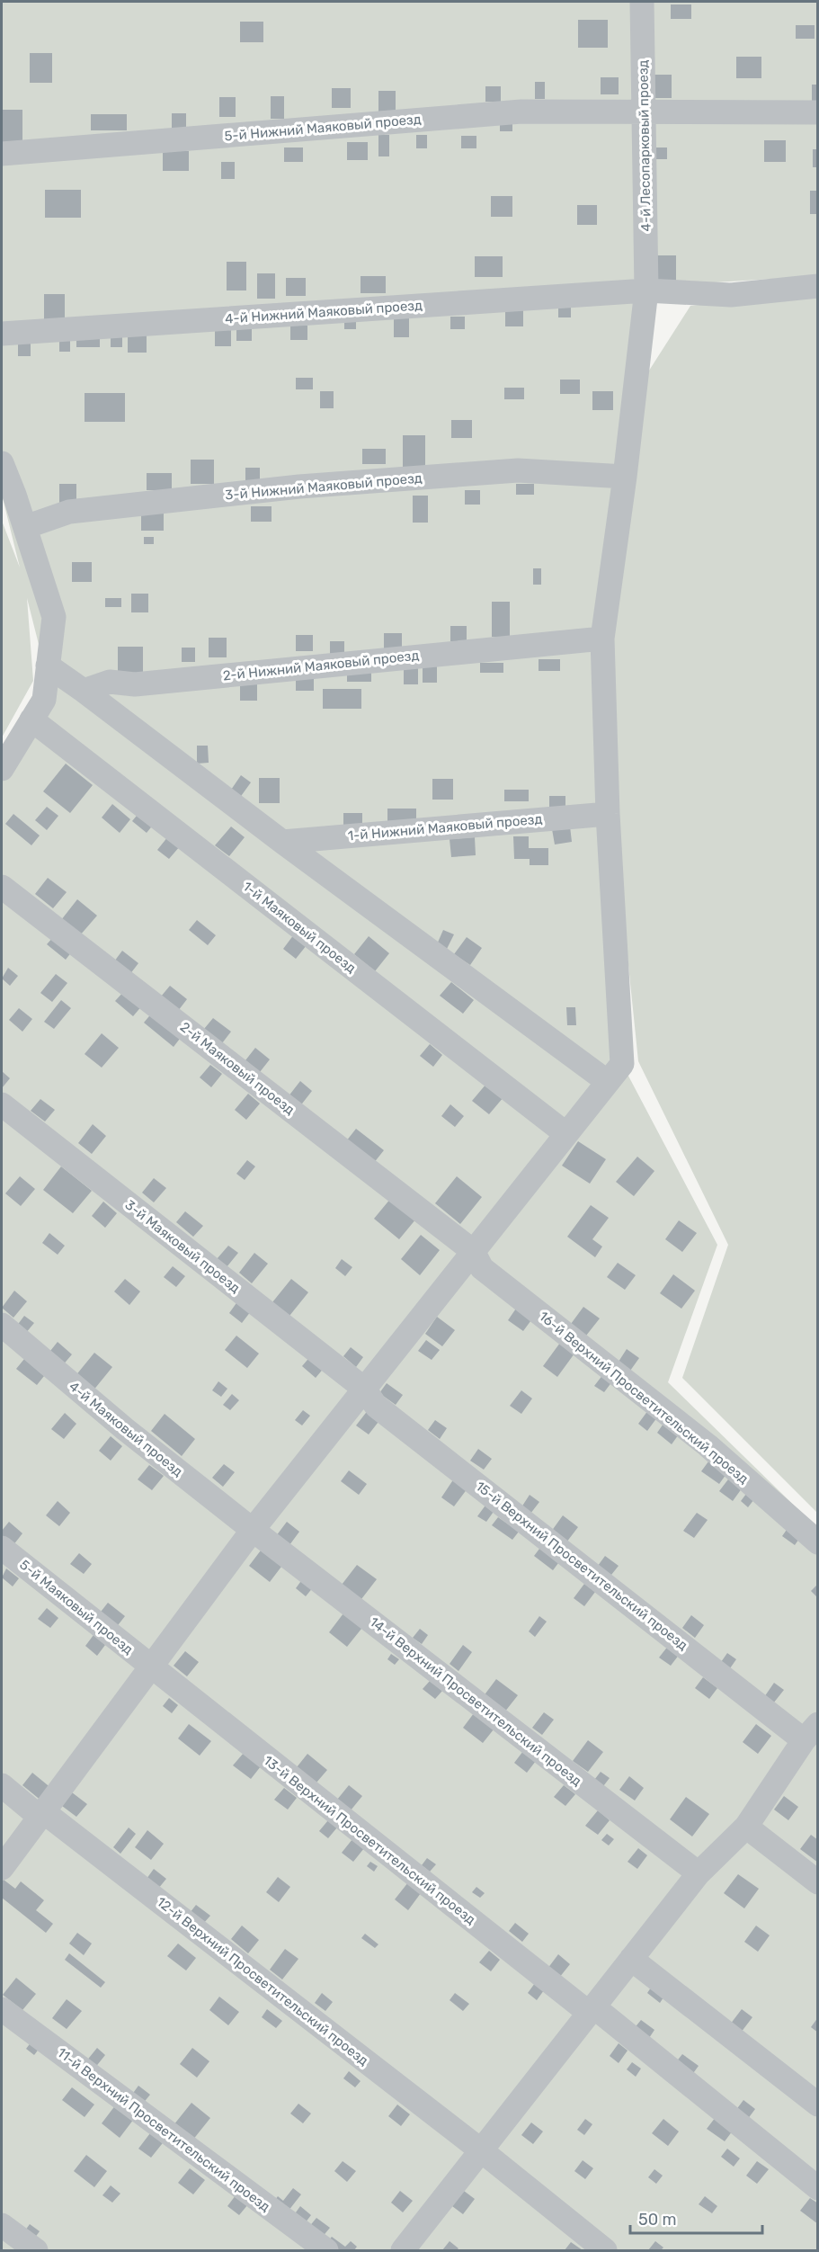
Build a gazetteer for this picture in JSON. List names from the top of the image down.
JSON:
{
  "streets": {
    "street": [
      "5-й Нижний Маяковый проезд",
      "4-й Лесопарковый проезд",
      "4-й Нижний Маяковый проезд",
      "3-й Нижний Маяковый проезд",
      "2-й Нижний Маяковый проезд",
      "1-й Нижний Маяковый проезд",
      "1-й Маяковый проезд",
      "2-й Маяковый проезд",
      "3-й Маяковый проезд",
      "16-й Верхний Просветительский проезд",
      "4-й Маяковый проезд",
      "15-й Верхний Просветительский проезд",
      "5-й Маяковый проезд",
      "14-й Верхний Просветительский проезд",
      "13-й Верхний Просветительский проезд",
      "12-й Верхний Просветительский проезд",
      "11-й Верхний Просветительский проезд"
    ]
  },
  "crossings": [
    ["5-й Нижний Маяковый проезд", "4-й Лесопарковый проезд"],
    ["4-й Лесопарковый проезд", "4-й Нижний Маяковый проезд"],
    ["4-й Лесопарковый проезд", "3-й Нижний Маяковый проезд"],
    ["4-й Лесопарковый проезд", "2-й Нижний Маяковый проезд"],
    ["4-й Лесопарковый проезд", "1-й Нижний Маяковый проезд"],
    ["4-й Лесопарковый проезд", "1-й Маяковый проезд"],
    ["4-й Лесопарковый проезд", "2-й Маяковый проезд"],
    ["4-й Лесопарковый проезд", "3-й Маяковый проезд"],
    ["4-й Лесопарковый проезд", "16-й Верхний Просветительский проезд"],
    ["4-й Лесопарковый проезд", "4-й Маяковый проезд"],
    ["4-й Лесопарковый проезд", "15-й Верхний Просветительский проезд"],
    ["4-й Лесопарковый проезд", "5-й Маяковый проезд"],
    ["4-й Лесопарковый проезд", "14-й Верхний Просветительский проезд"],
    ["4-й Лесопарковый проезд", "13-й Верхний Просветительский проезд"],
    ["4-й Лесопарковый проезд", "12-й Верхний Просветительский проезд"],
    ["2-й Маяковый проезд", "16-й Верхний Просветительский проезд"],
    ["3-й Маяковый проезд", "15-й Верхний Просветительский проезд"],
    ["4-й Маяковый проезд", "14-й Верхний Просветительский проезд"],
    ["5-й Маяковый проезд", "13-й Верхний Просветительский проезд"]
  ],
  "scale_bar": "50 m"
}
